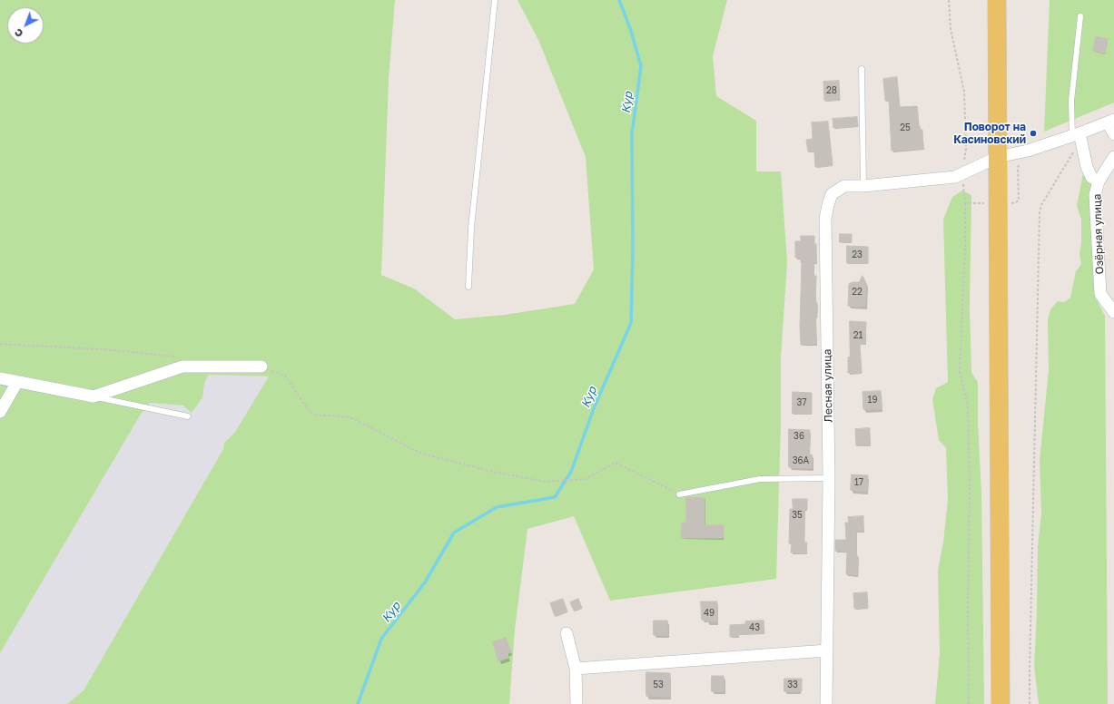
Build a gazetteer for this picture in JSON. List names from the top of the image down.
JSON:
{
  "streets": {
    "street": ["Озёрная улица", "Лесная улица"]
  },
  "water": ["Кур"],
  "places": ["Поворот на Касиновский"],
  "house_numbers": [
    "28",
    "25",
    "23",
    "22",
    "21",
    "19",
    "37",
    "36",
    "36А",
    "17",
    "35",
    "49",
    "43",
    "53",
    "33"
  ],
  "north": "bottom left"
}
